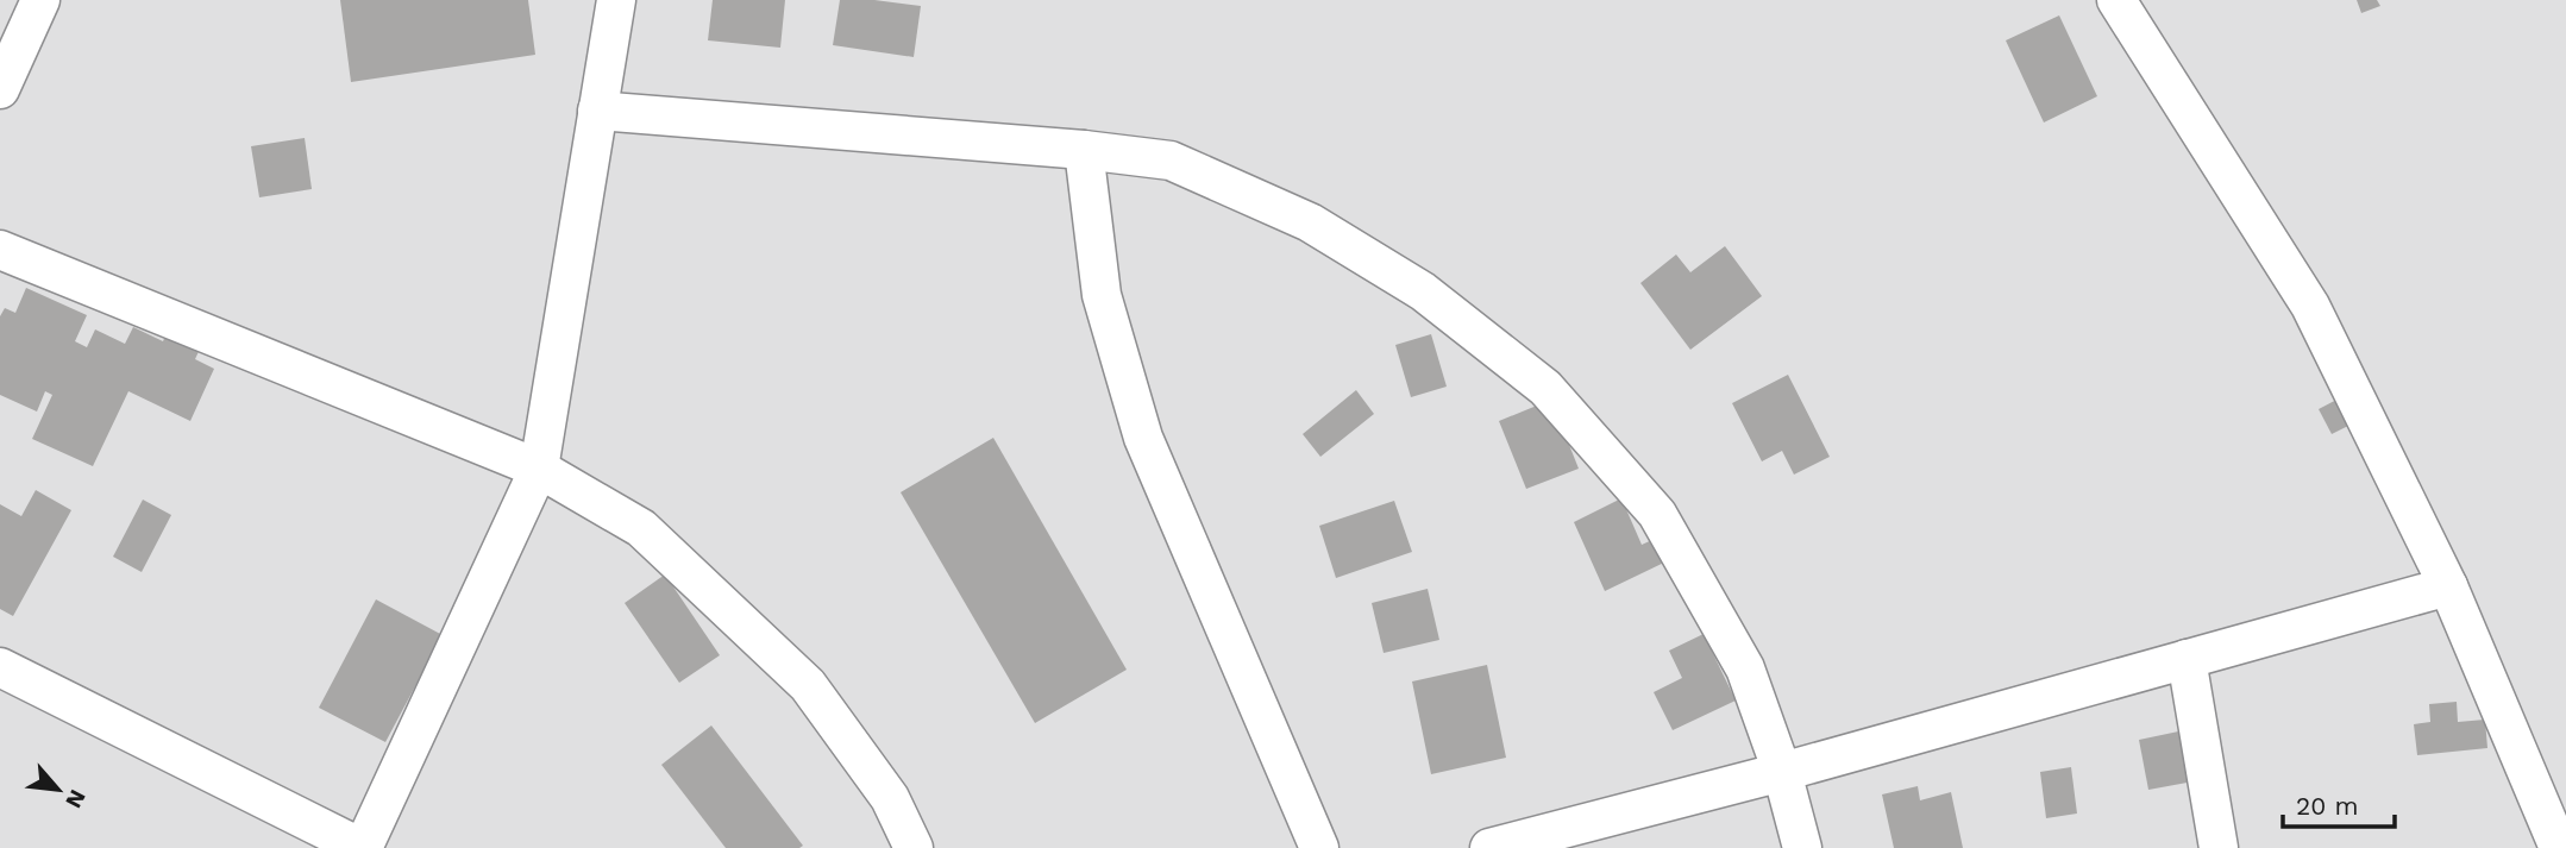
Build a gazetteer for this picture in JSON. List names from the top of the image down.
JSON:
{
  "scale_bar": "20 m",
  "north": "bottom right"
}
